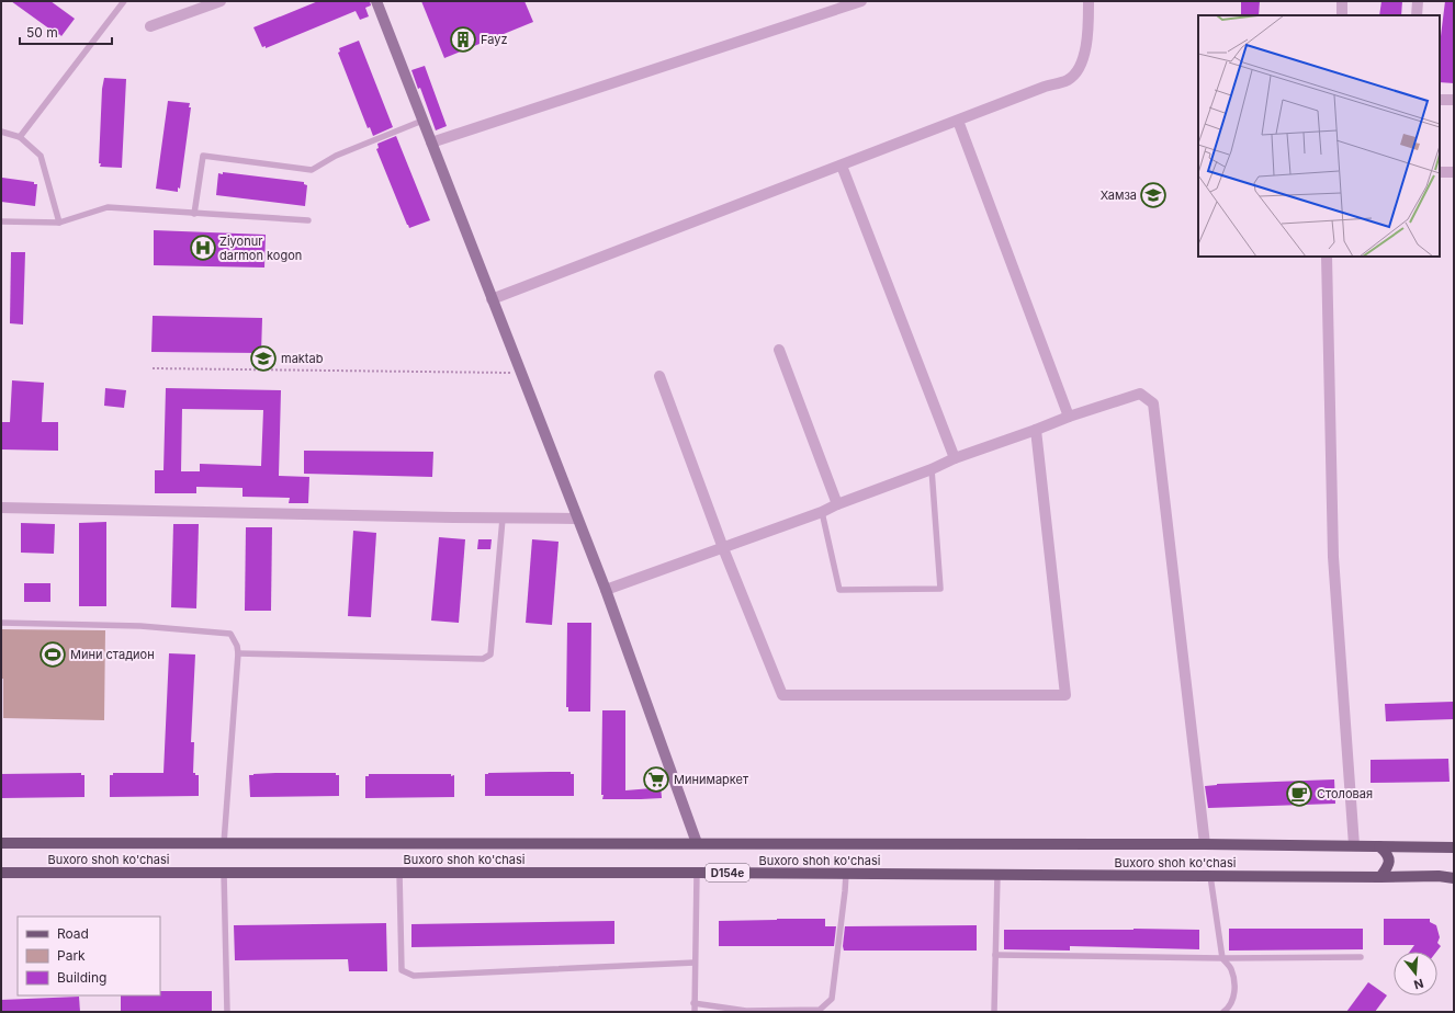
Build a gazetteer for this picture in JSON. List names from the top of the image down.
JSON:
{
  "streets": {
    "main road": ["Buxoro shoh ko'chasi", "D154e"]
  },
  "places": {
    "building": ["Fayz"],
    "school or university": ["Хамза", "maktab"],
    "hospital": ["Ziyonur darmon kogon"],
    "sports": ["Мини стадион"],
    "supermarket": ["Минимаркет"],
    "cafe": ["Столовая"]
  },
  "legend": ["Road", "Park", "Building"],
  "scale_bar": "50 m",
  "north": "bottom"
}
